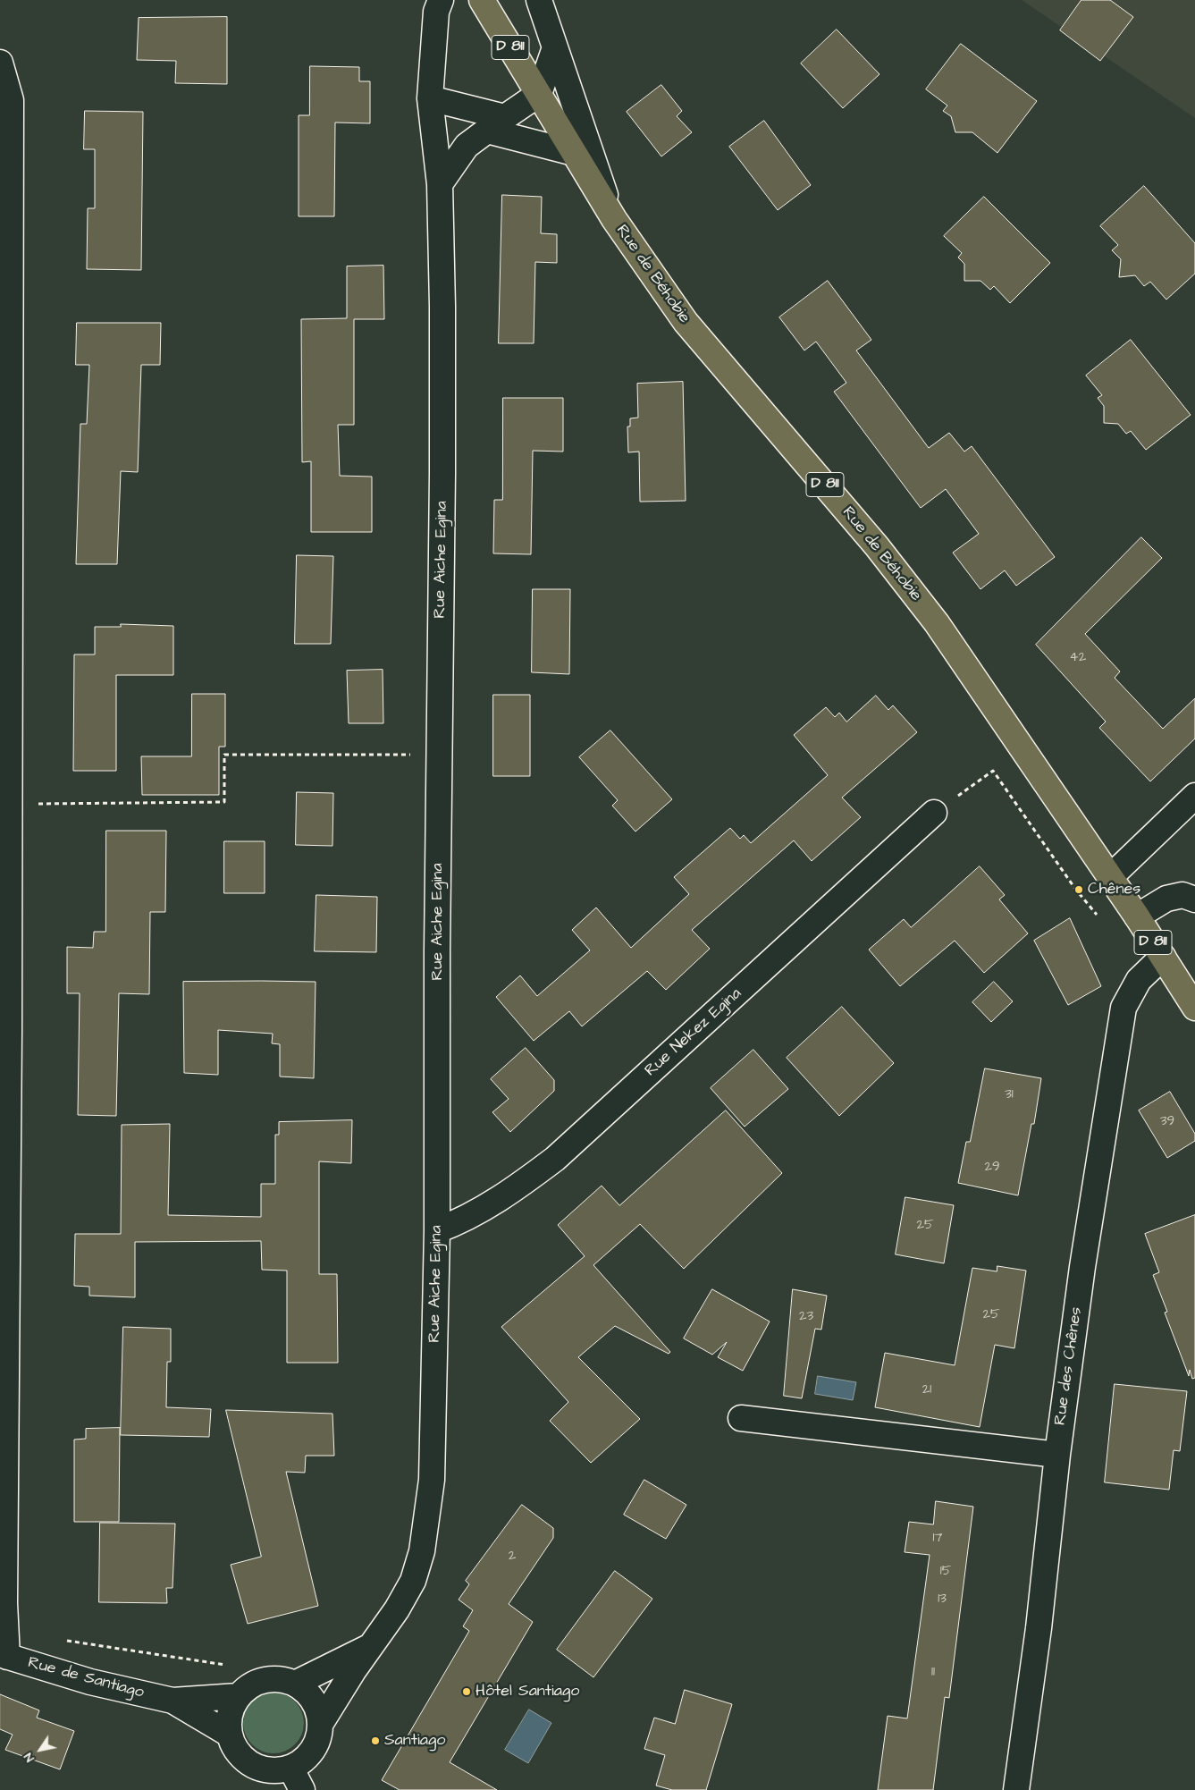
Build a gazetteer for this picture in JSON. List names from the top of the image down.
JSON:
{
  "streets": {
    "main road": ["D 811", "Rue de Béhobie"],
    "street": [
      "Rue Aiche Egina",
      "Rue Nekez Egina",
      "Rue des Chênes",
      "Rue de Santiago"
    ]
  },
  "crossings": [
    ["Rue de Béhobie", "Rue des Chênes"],
    ["Rue Aiche Egina", "Rue Nekez Egina"],
    ["Rue Aiche Egina", "Rue de Santiago"]
  ],
  "places": ["Chênes", "Hôtel Santiago", "Santiago"],
  "house_numbers": [
    "42",
    "31",
    "39",
    "29",
    "25",
    "25",
    "23",
    "21",
    "17",
    "2",
    "15",
    "13",
    "11"
  ],
  "north": "bottom left"
}
